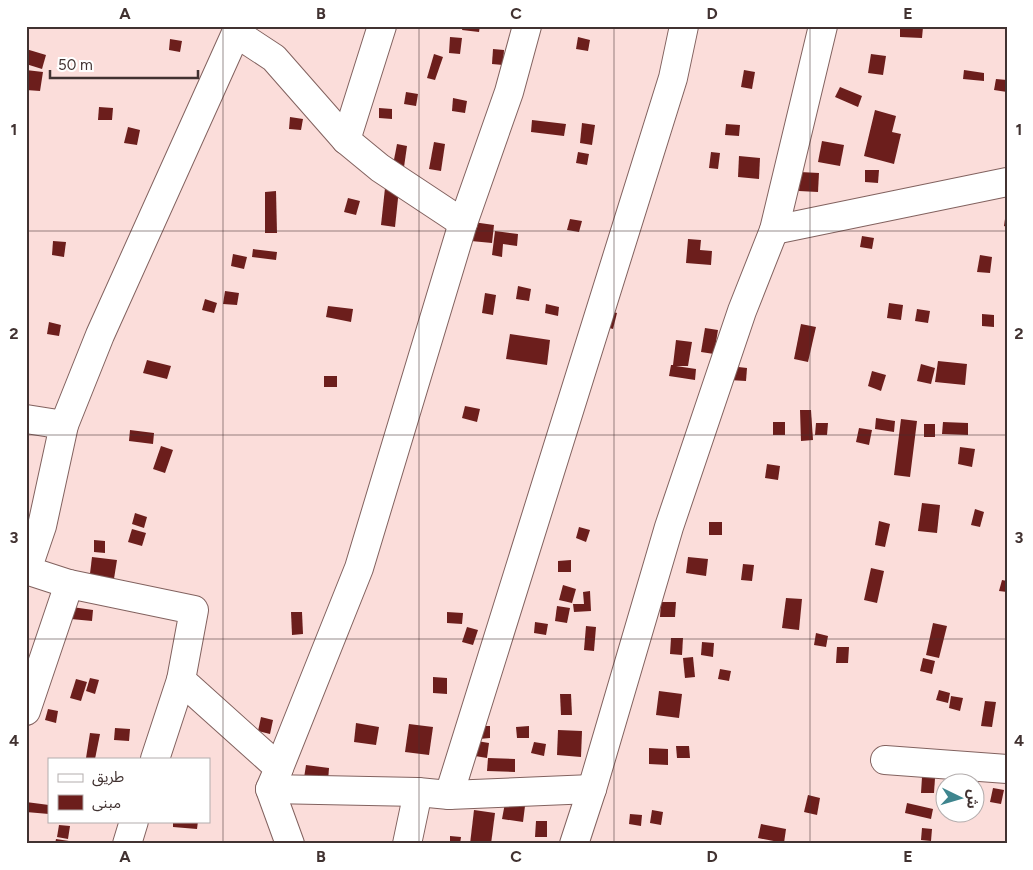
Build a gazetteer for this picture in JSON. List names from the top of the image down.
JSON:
{
  "legend": ["طريق", "مبنى"],
  "scale_bar": "50 m",
  "north": "right",
  "grid": {
    "columns": [
      "A",
      "B",
      "C",
      "D",
      "E"
    ],
    "rows": [
      "1",
      "2",
      "3",
      "4"
    ]
  }
}
